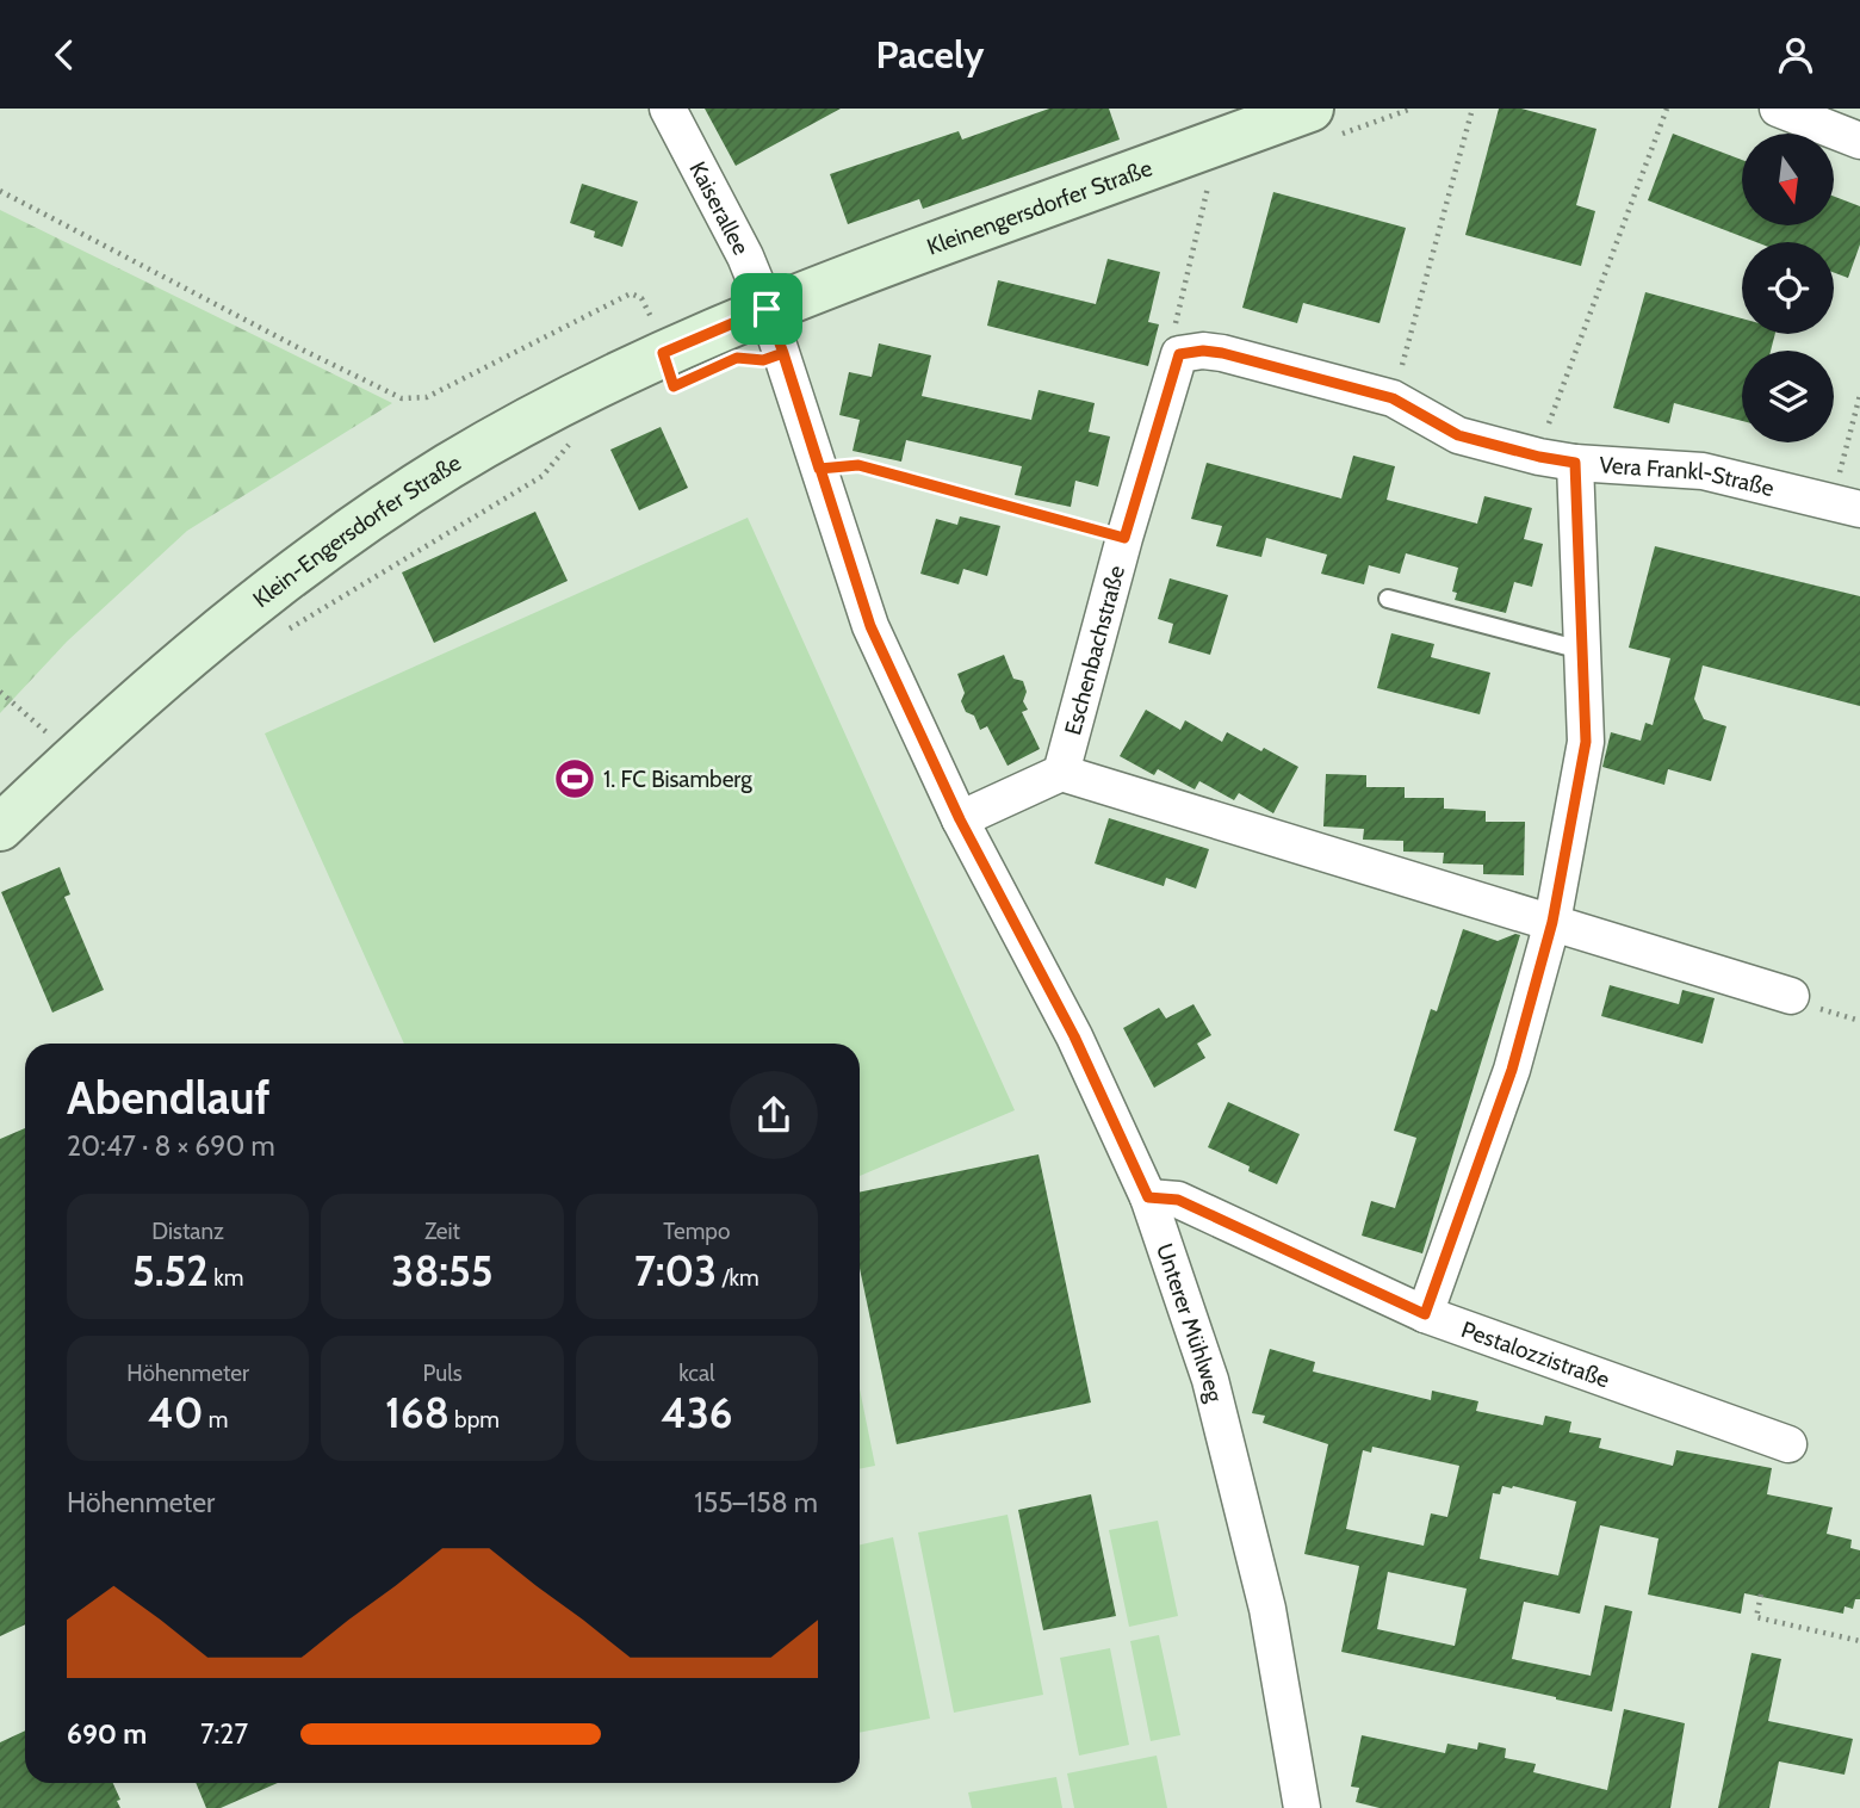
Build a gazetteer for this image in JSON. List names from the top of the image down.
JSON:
{
  "streets": {
    "main road": ["Kleinengersdorfer Straße", "Klein-Engersdorfer Straße"],
    "street": [
      "Kaiserallee",
      "Vera Frankl-Straße",
      "Eschenbachstraße",
      "Unterer Mühlweg",
      "Pestalozzistraße"
    ]
  },
  "crossings": [
    ["Kaiserallee", "Kleinengersdorfer Straße"],
    ["Kaiserallee", "Klein-Engersdorfer Straße"],
    ["Kaiserallee", "Unterer Mühlweg"],
    ["Kleinengersdorfer Straße", "Klein-Engersdorfer Straße"],
    ["Kleinengersdorfer Straße", "Unterer Mühlweg"],
    ["Vera Frankl-Straße", "Eschenbachstraße"],
    ["Klein-Engersdorfer Straße", "Unterer Mühlweg"],
    ["Unterer Mühlweg", "Pestalozzistraße"]
  ],
  "places": {
    "sports": ["1. FC Bisamberg"]
  },
  "north": "bottom",
  "page": {
    "header": "Pacely",
    "heading": ["Abendlauf", "20:47 · 8 × 690 m"],
    "stats": [
      ["Distanz", "5.52 km"],
      ["Zeit", "38:55"],
      ["Tempo", "7:03 /km"],
      ["Höhenmeter", "40 m"],
      ["Puls", "168 bpm"],
      ["kcal", "436"]
    ],
    "chart": ["Höhenmeter", "155–158 m"],
    "list": [
      {
        "name": "690 m",
        "note": "7:27"
      }
    ]
  }
}
